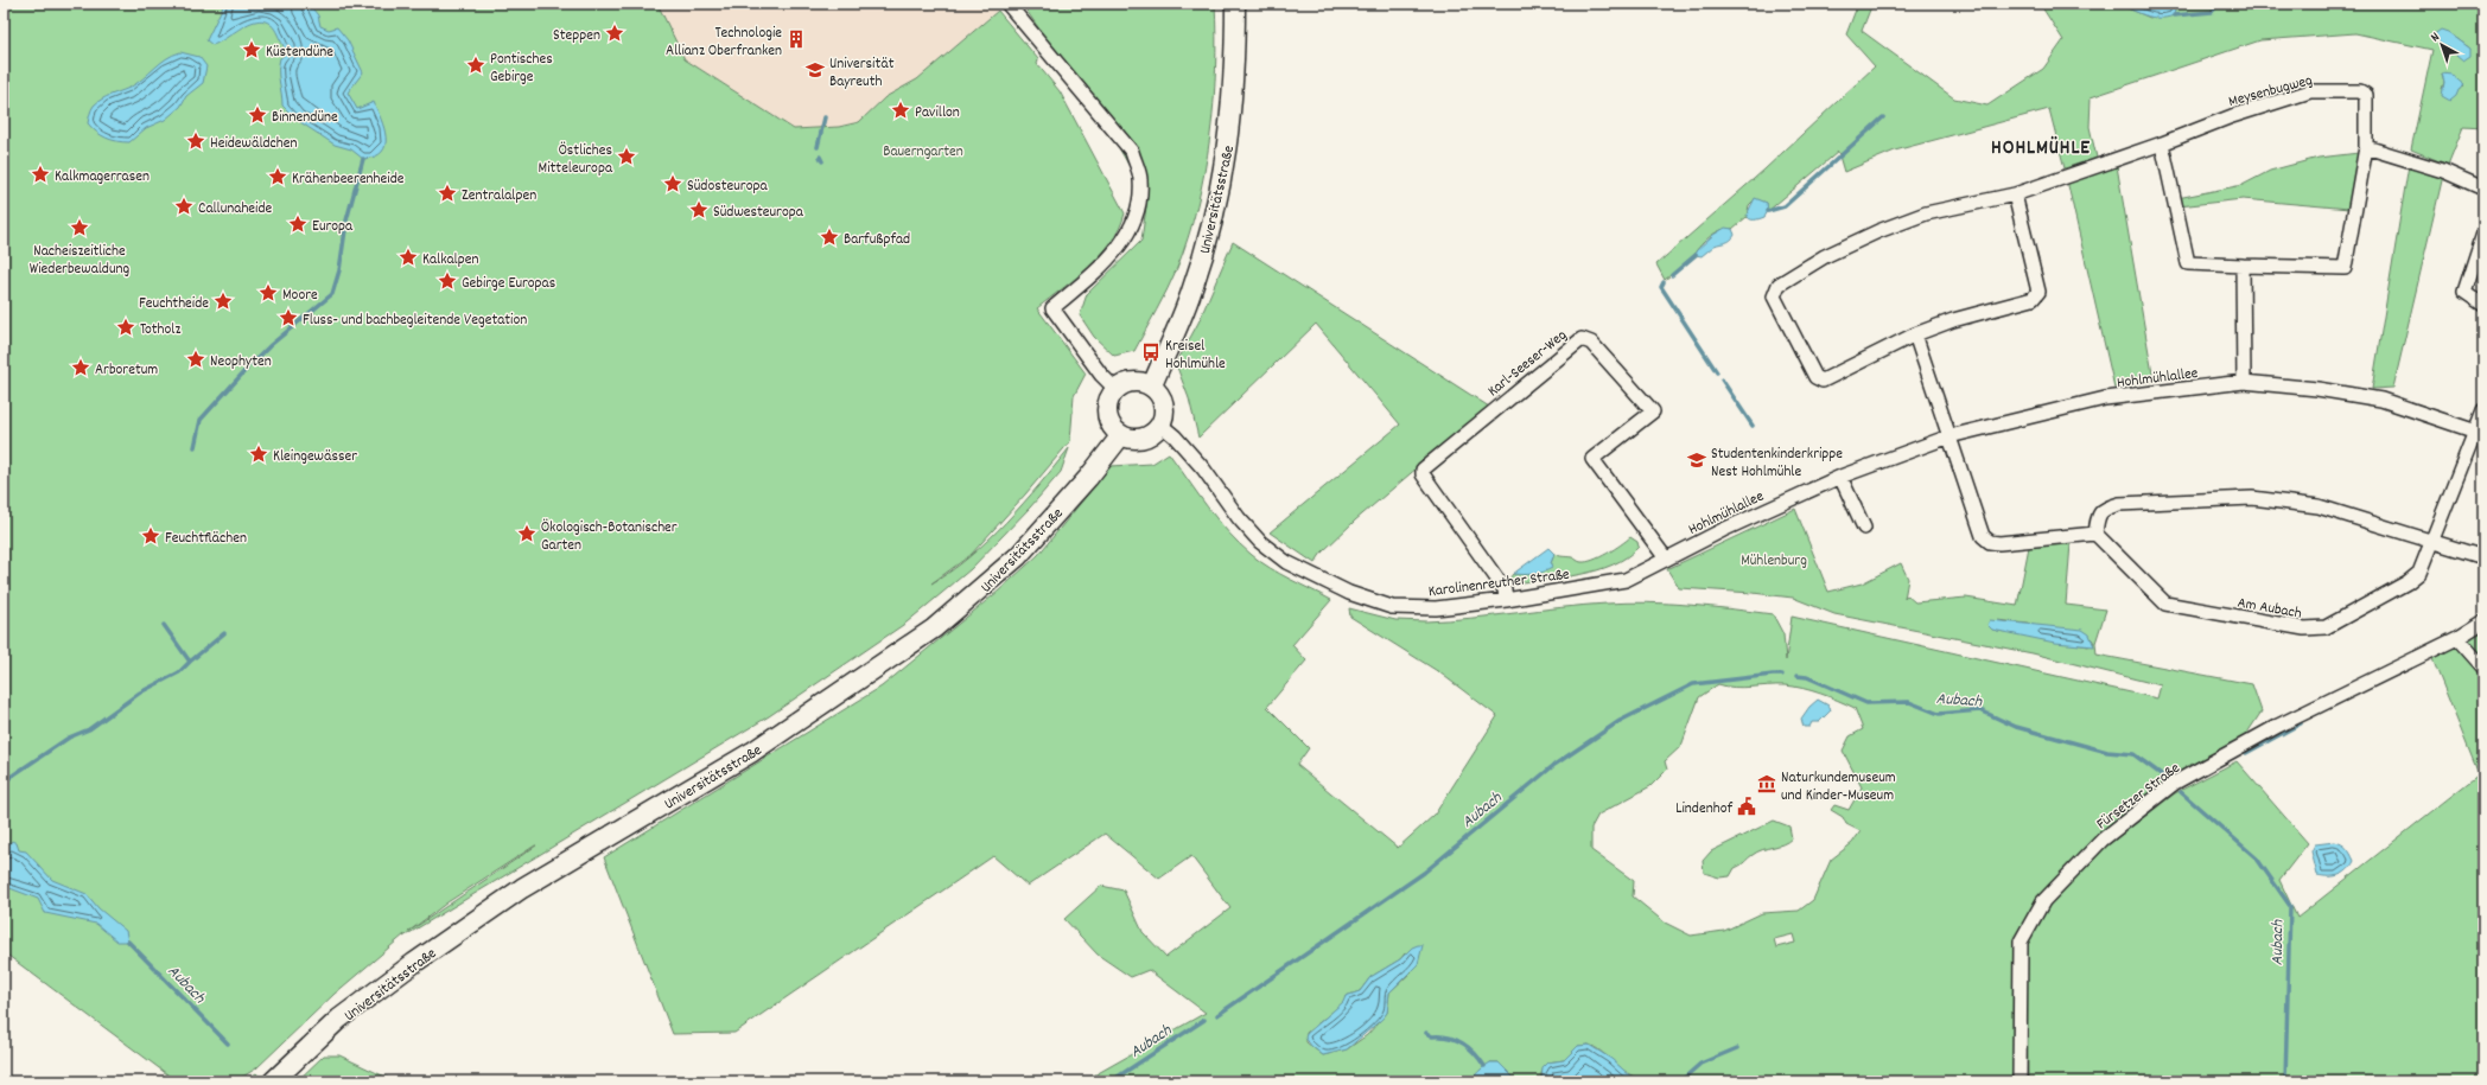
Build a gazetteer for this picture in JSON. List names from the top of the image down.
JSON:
{
  "streets": {
    "main road": ["Universitätsstraße"],
    "street": [
      "Meysenbugweg",
      "Karl-Seeser-Weg",
      "Hohlmühlallee",
      "Karolinenreuther Straße",
      "Am Aubach",
      "Fürsetzer Straße"
    ]
  },
  "crossings": [
    ["Universitätsstraße", "Karolinenreuther Straße"],
    ["Karl-Seeser-Weg", "Hohlmühlallee"],
    ["Karl-Seeser-Weg", "Karolinenreuther Straße"],
    ["Hohlmühlallee", "Karolinenreuther Straße"],
    ["Hohlmühlallee", "Am Aubach"]
  ],
  "districts": ["HOHLMÜHLE"],
  "water": ["Aubach"],
  "parks": ["Bauerngarten", "Mühlenburg"],
  "places": {
    "place": [
      "Steppen",
      "Küstendüne",
      "Pontisches Gebirge",
      "Pavillon",
      "Binnendüne",
      "Heidewäldchen",
      "Östliches Mitteleuropa",
      "Kalkmagerrasen",
      "Krähenbeerenheide",
      "Südosteuropa",
      "Zentralalpen",
      "Callunaheide",
      "Südwesteuropa",
      "Europa",
      "Nacheiszeitliche Wiederbewaldung",
      "Barfußpfad",
      "Kalkalpen",
      "Gebirge Europas",
      "Moore",
      "Feuchtheide",
      "Fluss- und bachbegleitende Vegetation",
      "Totholz",
      "Neophyten",
      "Arboretum",
      "Kleingewässer",
      "Ökologisch-Botanischer Garten",
      "Feuchtflächen"
    ],
    "building": ["Technologie Allianz Oberfranken"],
    "school or university": ["Universität Bayreuth", "Studentenkinderkrippe Nest Hohlmühle"],
    "bus stop": ["Kreisel Hohlmühle"],
    "museum": ["Naturkundemuseum und Kinder-Museum"],
    "public building": ["Lindenhof"]
  },
  "north": "top left"
}
